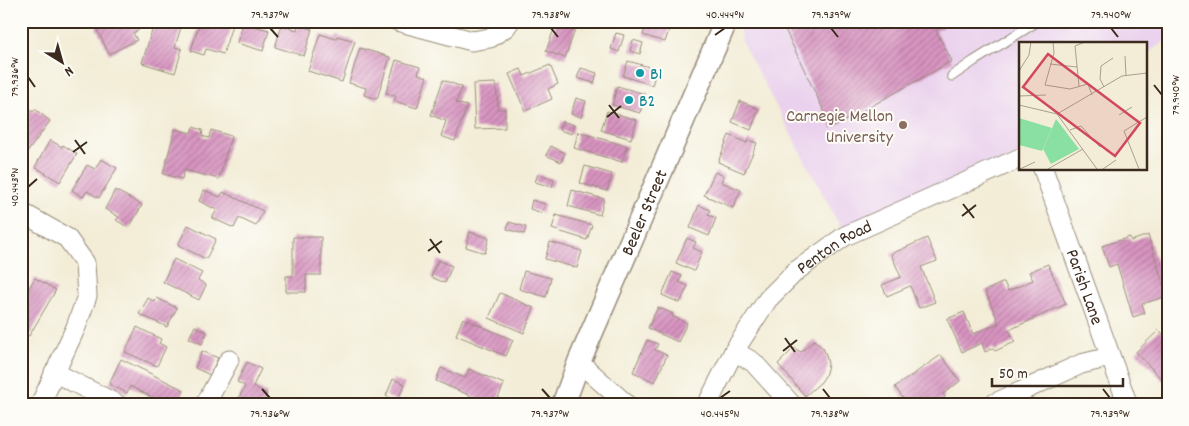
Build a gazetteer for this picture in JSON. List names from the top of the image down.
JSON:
{
  "streets": {
    "street": ["Beeler Street", "Penton Road", "Parish Lane"]
  },
  "places": ["B1", "B2", "Carnegie Mellon University"],
  "scale_bar": "50 m",
  "north": "bottom right",
  "coordinates": [
    "79.937°W",
    "79.938°W",
    "40.444°N",
    "79.939°W",
    "79.940°W",
    "79.936°W",
    "40.443°N",
    "40.445°N"
  ]
}
